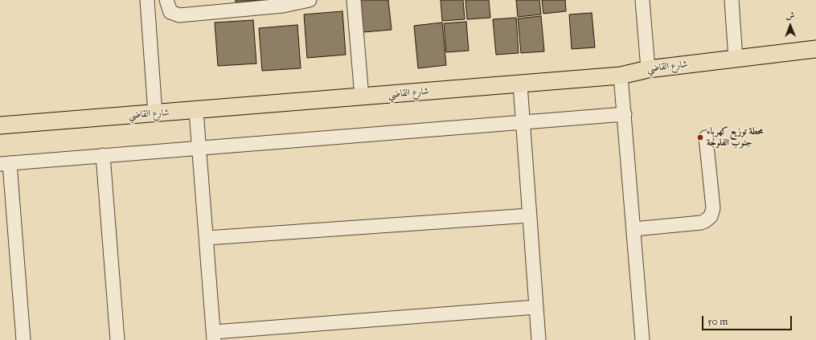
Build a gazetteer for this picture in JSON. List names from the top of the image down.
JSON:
{
  "streets": {
    "main road": ["شارع القاضي"]
  },
  "places": ["محطة توزيع كهرباء جنوب الفلوجة"],
  "scale_bar": "50 m",
  "north": "top"
}
